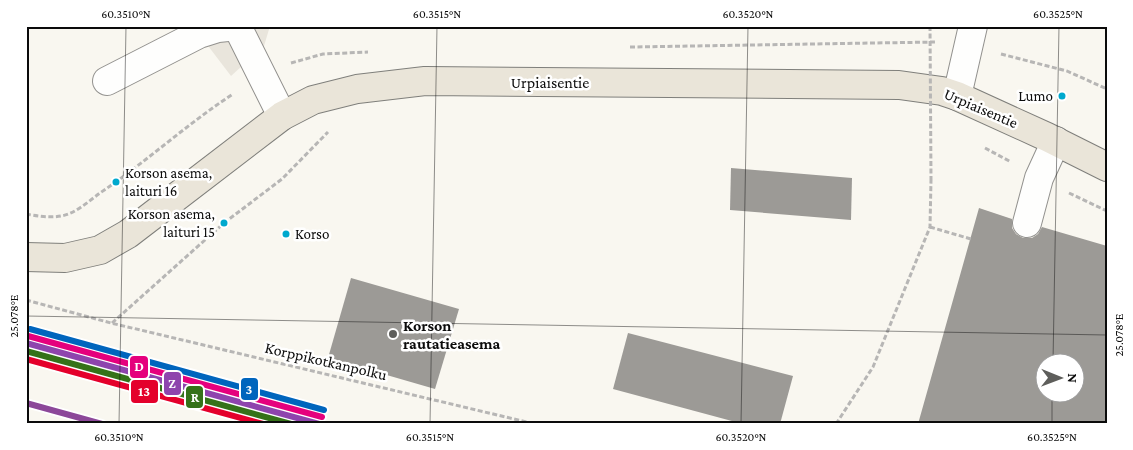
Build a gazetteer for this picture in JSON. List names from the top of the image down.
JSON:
{
  "streets": {
    "main road": ["Urpiaisentie"],
    "path": ["Korppikotkanpolku"]
  },
  "places": [
    "Lumo",
    "Korson asema, laituri 16",
    "Korson asema, laituri 15",
    "Korso",
    "Korson rautatieasema"
  ],
  "lines": [
    "transit line 3",
    "transit line D",
    "transit line Z",
    "transit line R",
    "transit line 13"
  ],
  "north": "right",
  "coordinates": [
    "60.3510°N",
    "60.3515°N",
    "60.3520°N",
    "60.3525°N",
    "25.078°E"
  ]
}
